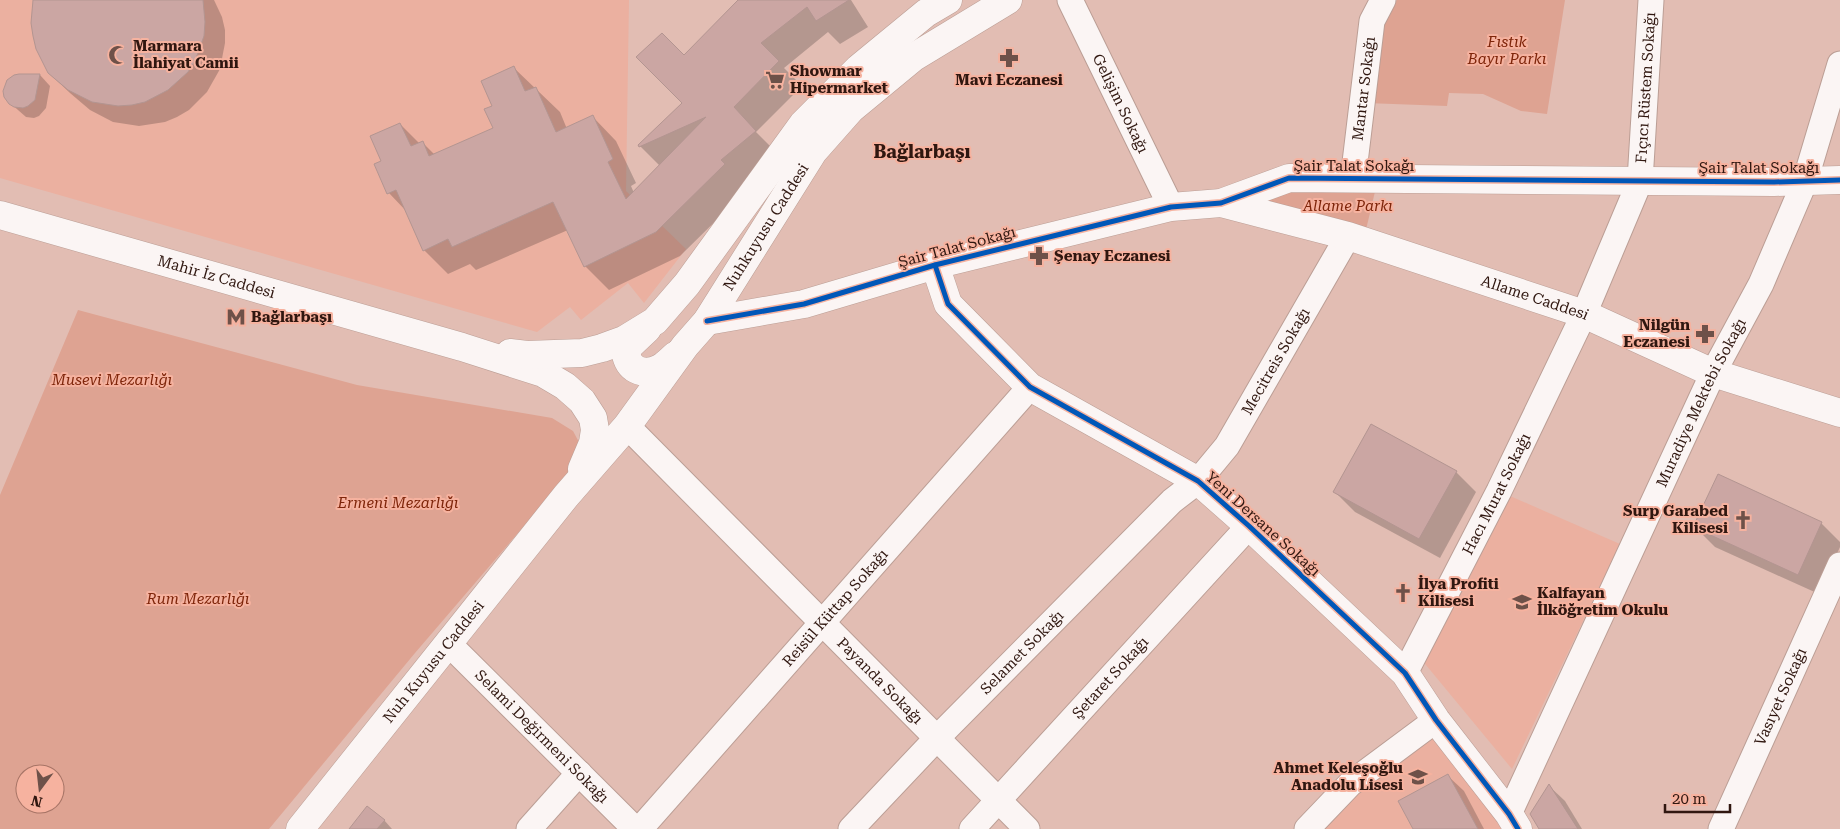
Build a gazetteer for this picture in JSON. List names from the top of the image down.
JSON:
{
  "streets": {
    "street": [
      "Mantar Sokağı",
      "Fıçıcı Rüstem Sokağı",
      "Gelişim Sokağı",
      "Şair Talat Sokağı",
      "Nuhkuyusu Caddesi",
      "Mahir İz Caddesi",
      "Allame Caddesi",
      "Mecitreis Sokağı",
      "Muradiye Mektebi Sokağı",
      "Hacı Murat Sokağı",
      "Yeni Dersane Sokağı",
      "Reisül Küttap Sokağı",
      "Selamet Sokağı",
      "Nuh Kuyusu Caddesi",
      "Şetaret Sokağı",
      "Payanda Sokağı",
      "Vasıyet Sokağı",
      "Selami Değirmeni Sokağı"
    ]
  },
  "crossings": [
    ["Mantar Sokağı", "Şair Talat Sokağı"],
    ["Fıçıcı Rüstem Sokağı", "Şair Talat Sokağı"],
    ["Fıçıcı Rüstem Sokağı", "Allame Caddesi"],
    ["Fıçıcı Rüstem Sokağı", "Hacı Murat Sokağı"],
    ["Gelişim Sokağı", "Şair Talat Sokağı"],
    ["Şair Talat Sokağı", "Nuhkuyusu Caddesi"],
    ["Şair Talat Sokağı", "Allame Caddesi"],
    ["Şair Talat Sokağı", "Muradiye Mektebi Sokağı"],
    ["Şair Talat Sokağı", "Yeni Dersane Sokağı"],
    ["Nuhkuyusu Caddesi", "Mahir İz Caddesi"],
    ["Nuhkuyusu Caddesi", "Nuh Kuyusu Caddesi"],
    ["Nuhkuyusu Caddesi", "Payanda Sokağı"],
    ["Allame Caddesi", "Mecitreis Sokağı"],
    ["Allame Caddesi", "Muradiye Mektebi Sokağı"],
    ["Allame Caddesi", "Hacı Murat Sokağı"],
    ["Mecitreis Sokağı", "Yeni Dersane Sokağı"],
    ["Mecitreis Sokağı", "Selamet Sokağı"],
    ["Muradiye Mektebi Sokağı", "Yeni Dersane Sokağı"],
    ["Hacı Murat Sokağı", "Yeni Dersane Sokağı"],
    ["Yeni Dersane Sokağı", "Reisül Küttap Sokağı"],
    ["Yeni Dersane Sokağı", "Selamet Sokağı"],
    ["Yeni Dersane Sokağı", "Şetaret Sokağı"],
    ["Reisül Küttap Sokağı", "Payanda Sokağı"],
    ["Selamet Sokağı", "Payanda Sokağı"],
    ["Nuh Kuyusu Caddesi", "Selami Değirmeni Sokağı"],
    ["Şetaret Sokağı", "Payanda Sokağı"]
  ],
  "districts": ["Bağlarbaşı"],
  "parks": [
    "Fıstık Bayır Parkı",
    "Allame Parkı",
    "Musevi Mezarlığı",
    "Ermeni Mezarlığı",
    "Rum Mezarlığı"
  ],
  "places": {
    "mosque": ["Marmara İlahiyat Camii"],
    "pharmacy": ["Mavi Eczanesi", "Şenay Eczanesi", "Nilgün Eczanesi"],
    "supermarket": ["Showmar Hipermarket"],
    "metro station": ["Bağlarbaşı"],
    "church": ["Surp Garabed Kilisesi", "İlya Profiti Kilisesi"],
    "school or university": ["Kalfayan İlköğretim Okulu", "Ahmet Keleşoğlu Anadolu Lisesi"]
  },
  "scale_bar": "20 m",
  "north": "bottom"
}
